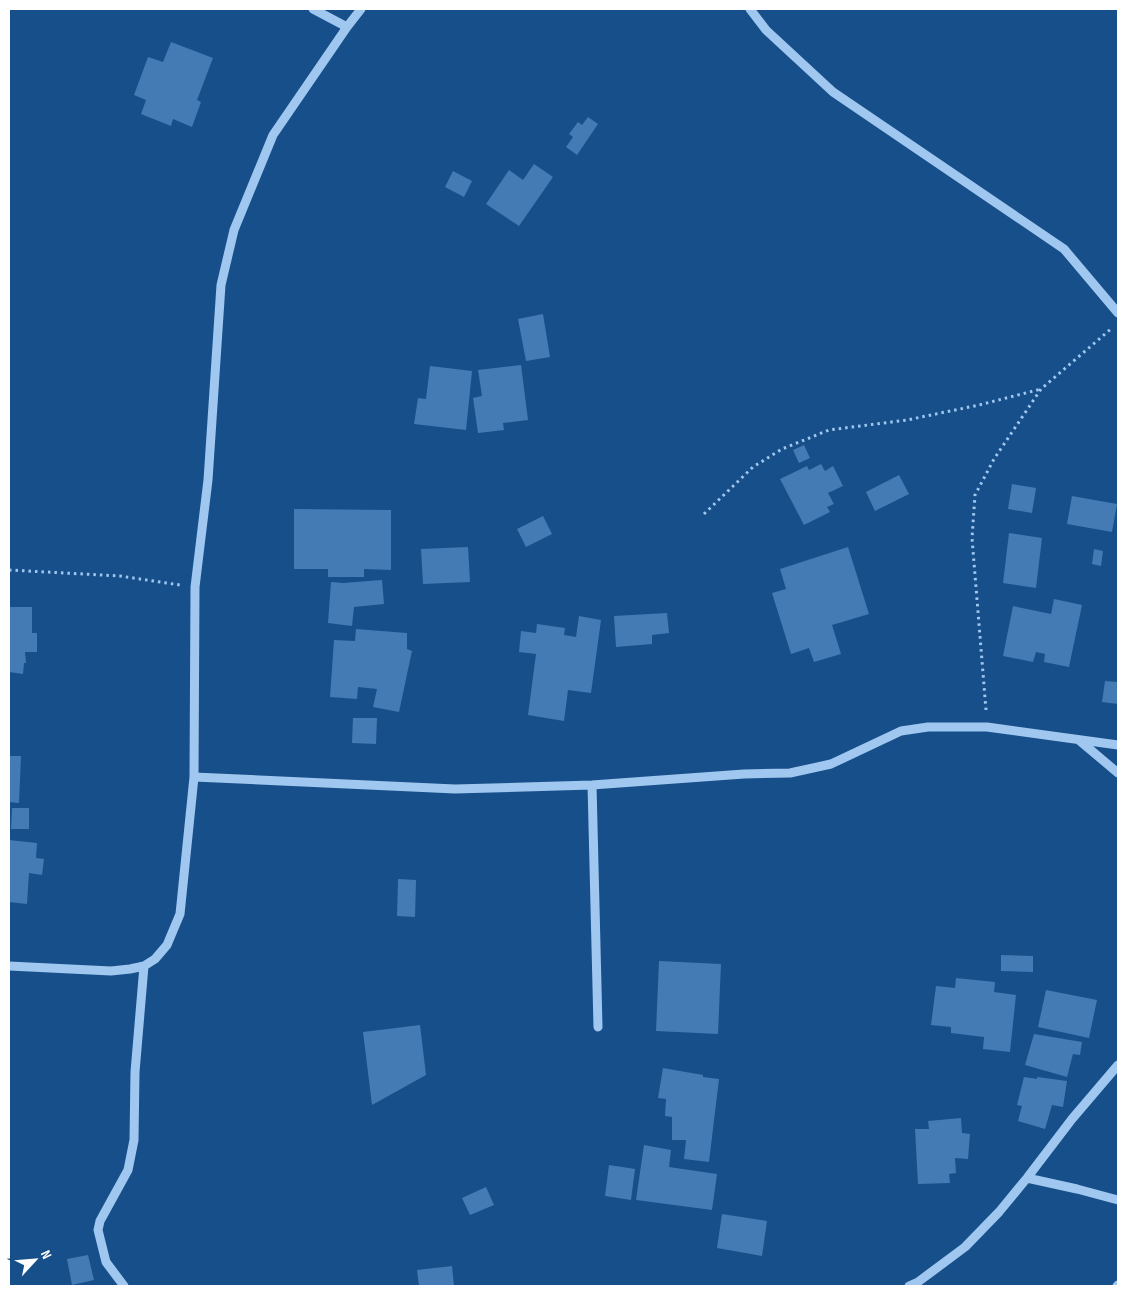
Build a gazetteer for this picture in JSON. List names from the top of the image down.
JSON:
{
  "north": "top right"
}
